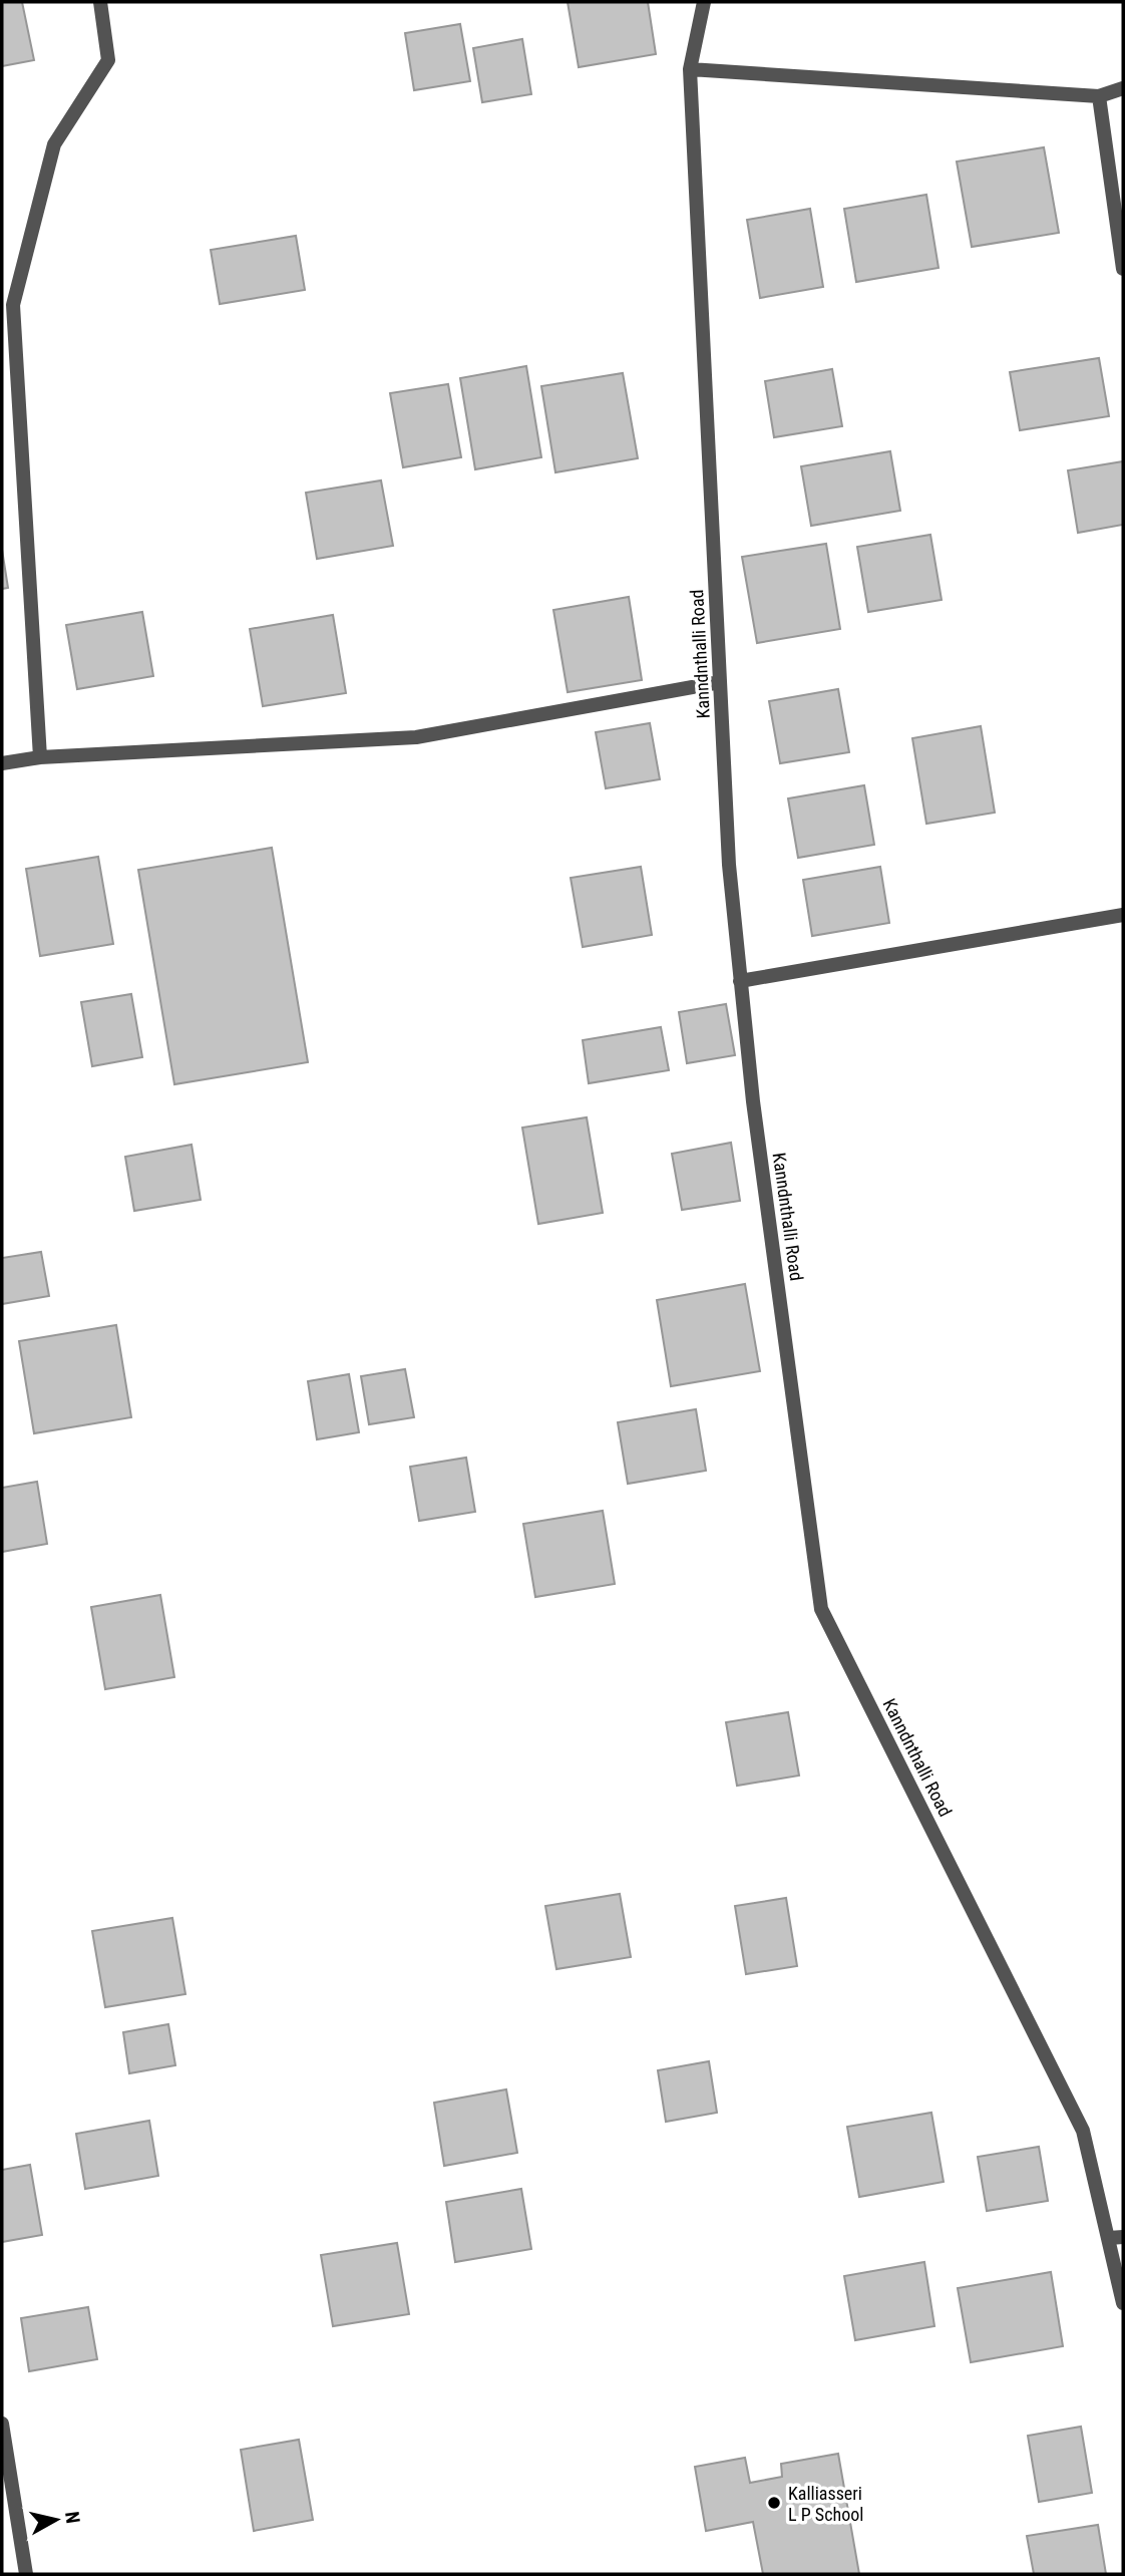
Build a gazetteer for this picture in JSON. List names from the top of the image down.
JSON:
{
  "streets": {
    "street": ["Kanndnthalli Road"]
  },
  "places": ["Kalliasseri L P School"],
  "north": "right"
}
